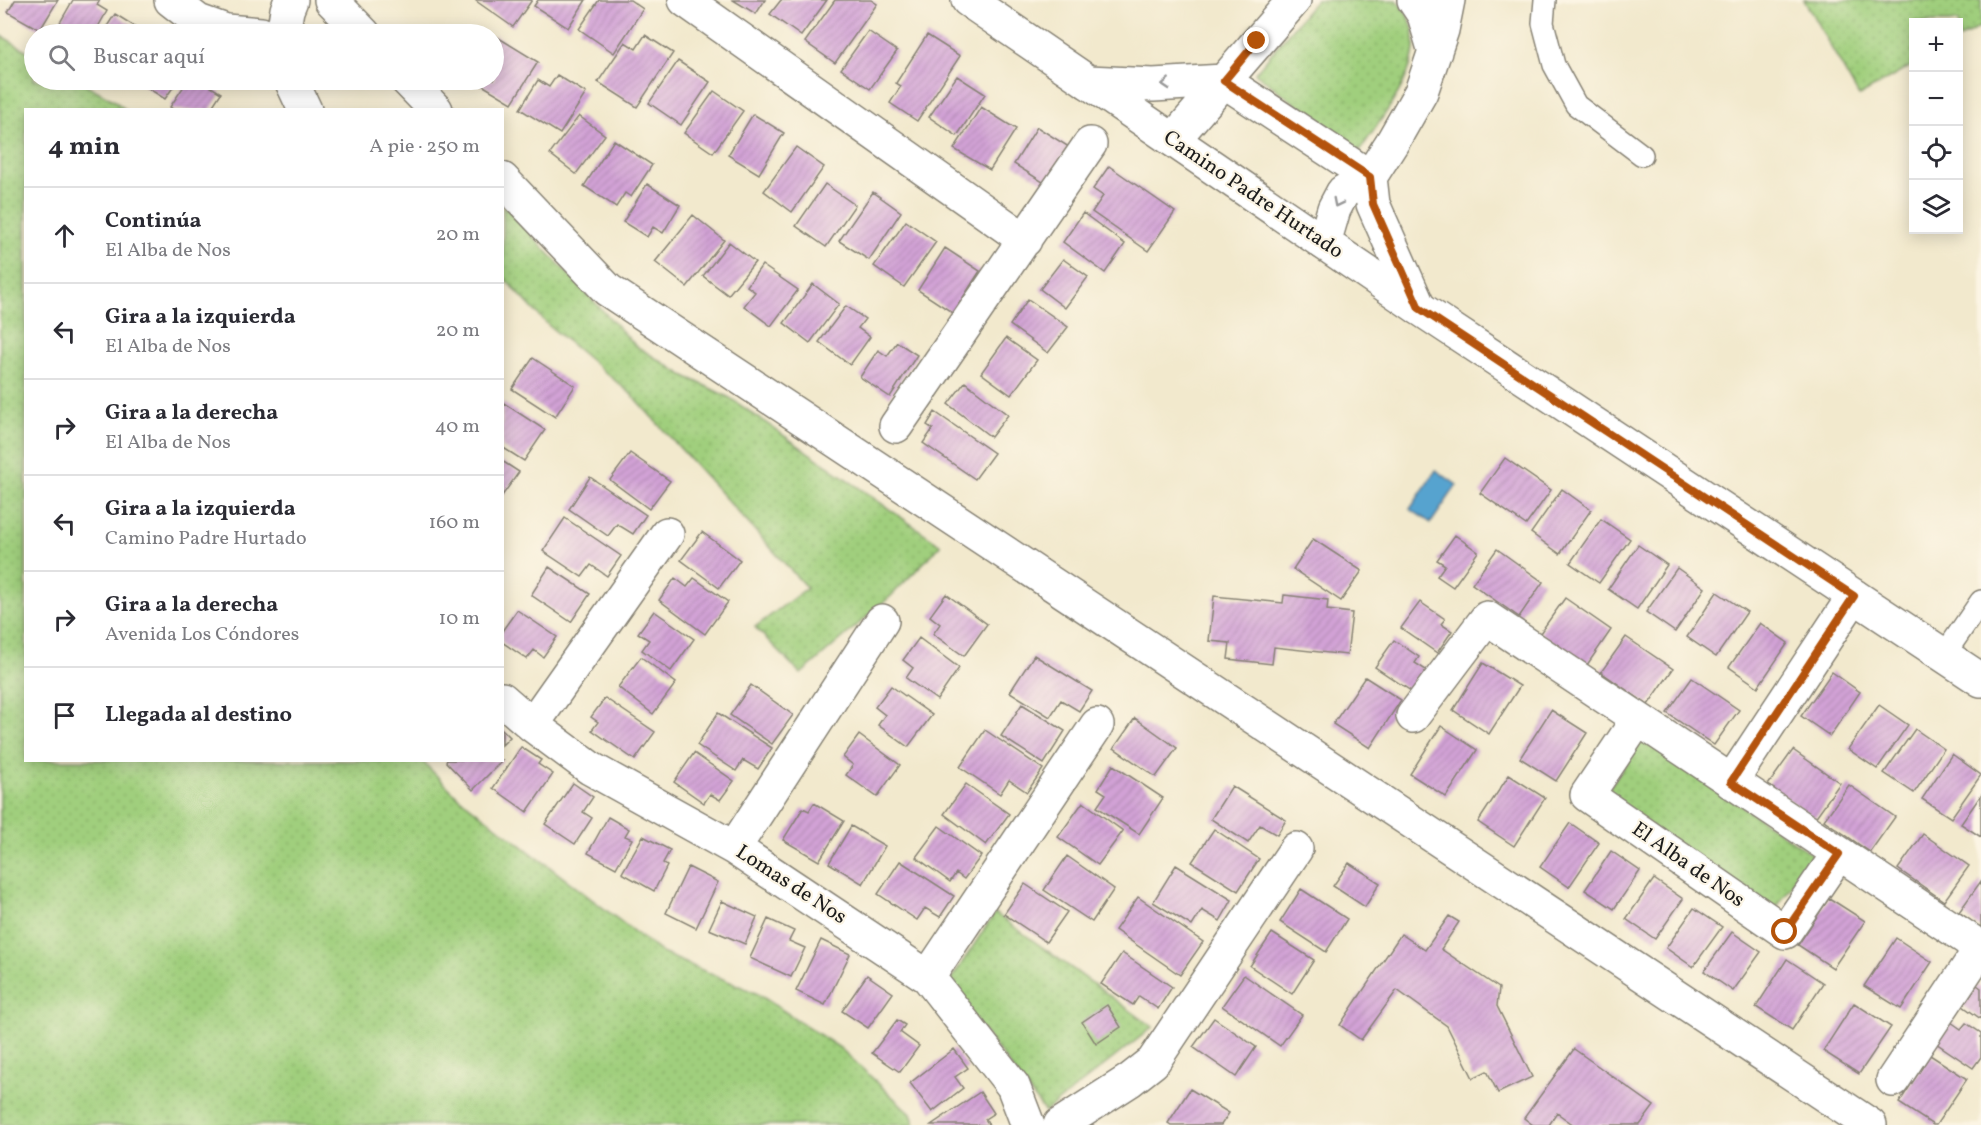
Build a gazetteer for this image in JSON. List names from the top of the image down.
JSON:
{
  "streets": {
    "street": ["Camino Padre Hurtado", "El Alba de Nos", "Lomas de Nos"]
  },
  "page": {
    "map_buttons": ["+", "−"],
    "search": "Buscar aquí",
    "heading": ["4 min", "A pie · 250 m"],
    "list": [
      ["Continúa", "El Alba de Nos", "20 m"],
      ["Gira a la izquierda", "El Alba de Nos", "20 m"],
      ["Gira a la derecha", "El Alba de Nos", "40 m"],
      ["Gira a la izquierda", "Camino Padre Hurtado", "160 m"],
      ["Gira a la derecha", "Avenida Los Cóndores", "10 m"],
      "Llegada al destino"
    ]
  }
}
